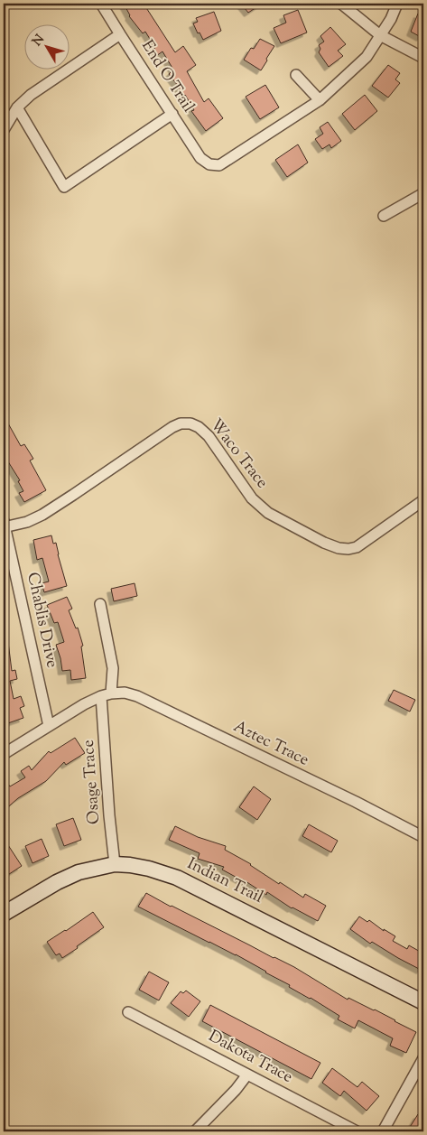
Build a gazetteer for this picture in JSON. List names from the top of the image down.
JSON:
{
  "streets": {
    "street": [
      "End O Trail",
      "Waco Trace",
      "Chablis Drive",
      "Aztec Trace",
      "Osage Trace",
      "Indian Trail",
      "Dakota Trace"
    ]
  },
  "crossings": [
    ["Waco Trace", "Chablis Drive"],
    ["Aztec Trace", "Osage Trace"],
    ["Osage Trace", "Indian Trail"]
  ],
  "north": "top left"
}
